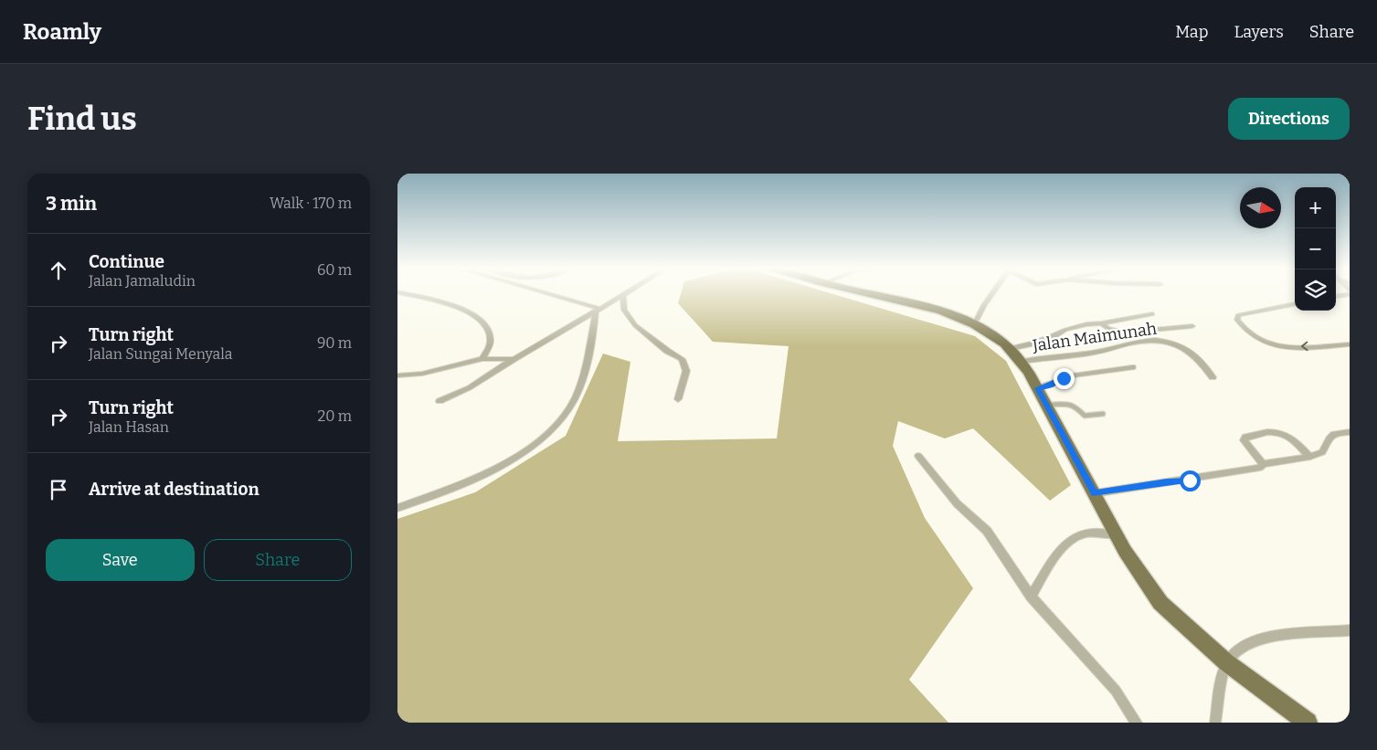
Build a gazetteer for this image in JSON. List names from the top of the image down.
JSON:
{
  "streets": {
    "street": ["Jalan Maimunah"]
  },
  "north": "right",
  "page": {
    "header": "Roamly",
    "nav": ["Map", "Layers", "Share"],
    "buttons": [
      "Directions",
      ["Save", "Share"]
    ],
    "title": "Find us",
    "heading": ["3 min", "Walk · 170 m"],
    "map_buttons": ["+", "−"],
    "list": [
      ["Continue", "Jalan Jamaludin", "60 m"],
      ["Turn right", "Jalan Sungai Menyala", "90 m"],
      ["Turn right", "Jalan Hasan", "20 m"],
      "Arrive at destination"
    ]
  }
}
